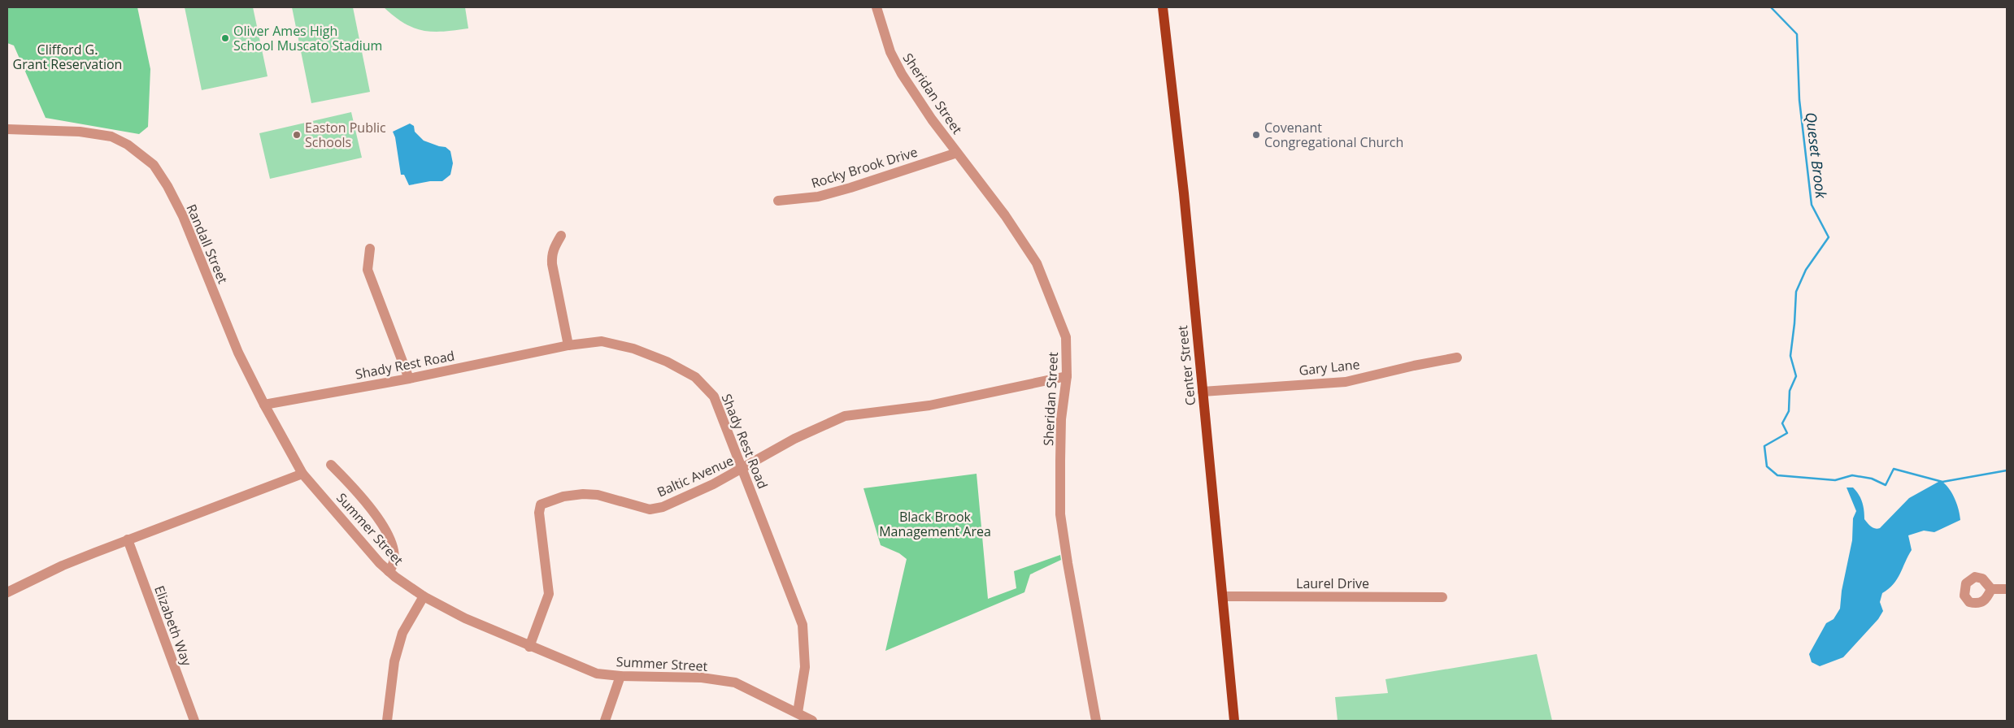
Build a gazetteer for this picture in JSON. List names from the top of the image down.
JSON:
{
  "streets": {
    "main road": ["Center Street"],
    "street": [
      "Sheridan Street",
      "Rocky Brook Drive",
      "Randall Street",
      "Shady Rest Road",
      "Gary Lane",
      "Baltic Avenue",
      "Summer Street",
      "Laurel Drive",
      "Elizabeth Way"
    ]
  },
  "crossings": [
    ["Sheridan Street", "Rocky Brook Drive"],
    ["Sheridan Street", "Baltic Avenue"],
    ["Randall Street", "Shady Rest Road"],
    ["Randall Street", "Summer Street"],
    ["Shady Rest Road", "Baltic Avenue"],
    ["Shady Rest Road", "Summer Street"],
    ["Center Street", "Gary Lane"],
    ["Center Street", "Laurel Drive"],
    ["Baltic Avenue", "Summer Street"]
  ],
  "water": ["Queset Brook"],
  "parks": ["Clifford G. Grant Reservation", "Black Brook Management Area"],
  "places": ["Oliver Ames High School Muscato Stadium", "Easton Public Schools", "Covenant Congregational Church"]
}
